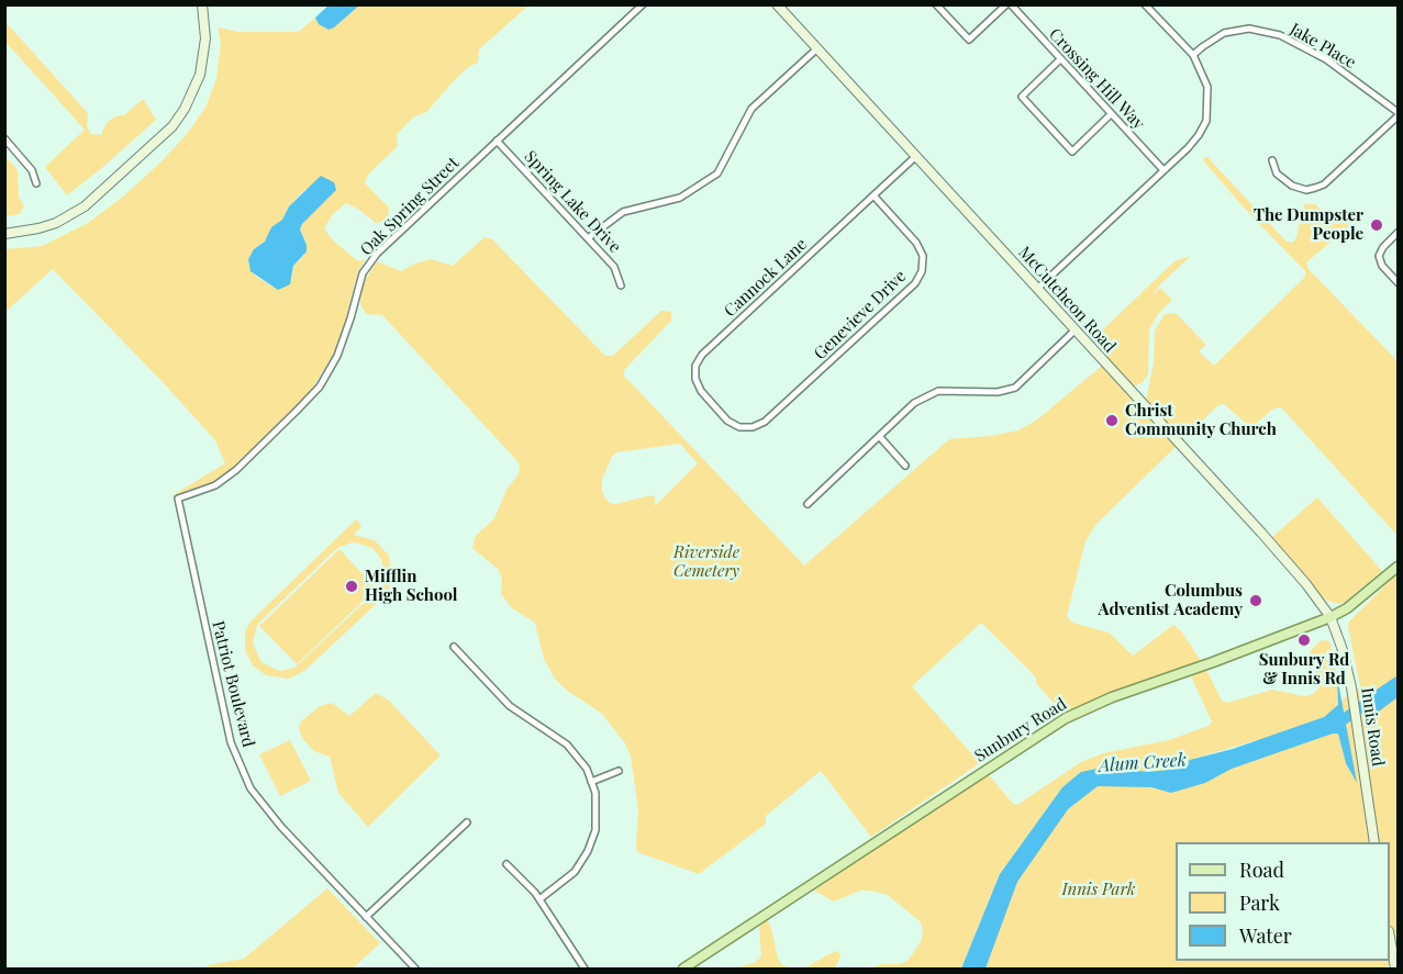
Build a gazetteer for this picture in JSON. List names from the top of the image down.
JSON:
{
  "streets": {
    "main road": ["McCutcheon Road", "Innis Road", "Sunbury Road"],
    "street": [
      "Jake Place",
      "Crossing Hill Way",
      "Spring Lake Drive",
      "Oak Spring Street",
      "Cannock Lane",
      "Genevieve Drive",
      "Patriot Boulevard"
    ]
  },
  "crossings": [
    ["Spring Lake Drive", "Oak Spring Street"],
    ["Oak Spring Street", "Patriot Boulevard"],
    ["Cannock Lane", "McCutcheon Road"],
    ["Cannock Lane", "Genevieve Drive"],
    ["McCutcheon Road", "Innis Road"],
    ["McCutcheon Road", "Sunbury Road"],
    ["Innis Road", "Sunbury Road"]
  ],
  "water": ["Alum Creek"],
  "parks": ["Riverside Cemetery", "Innis Park"],
  "places": [
    "The Dumpster People",
    "Christ Community Church",
    "Mifflin High School",
    "Columbus Adventist Academy",
    "Sunbury Rd & Innis Rd"
  ],
  "legend": ["Road", "Park", "Water"]
}
